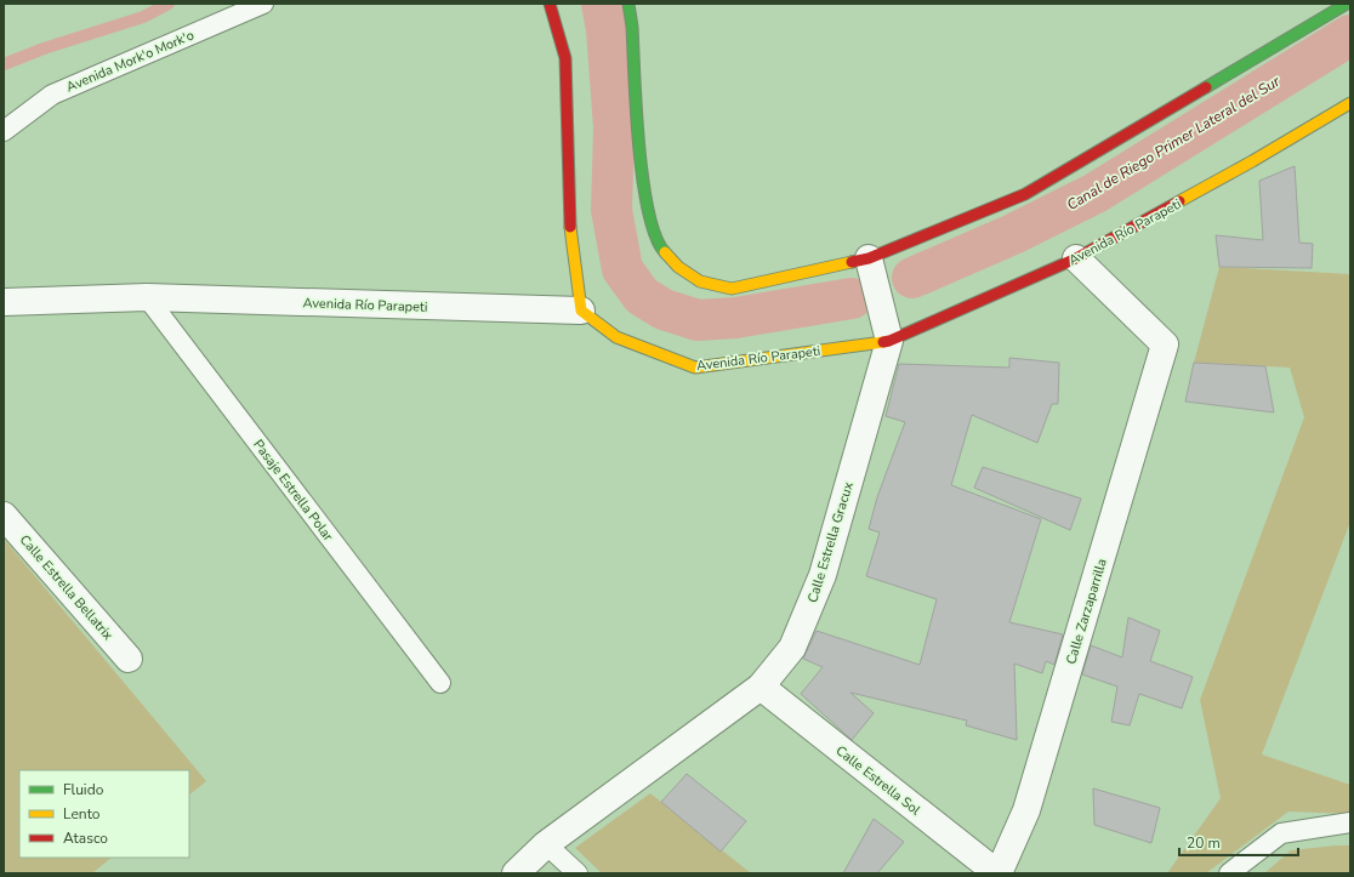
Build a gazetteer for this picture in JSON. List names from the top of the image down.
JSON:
{
  "streets": {
    "street": [
      "Avenida Río Parapeti",
      "Calle Estrella Gracux",
      "Calle Estrella Bellatrix",
      "Calle Zarzaparrilla",
      "Calle Estrella Sol"
    ],
    "lane": ["Avenida Mork'o Mork'o", "Pasaje Estrella Polar"]
  },
  "crossings": [
    ["Avenida Río Parapeti", "Pasaje Estrella Polar"],
    ["Avenida Río Parapeti", "Calle Estrella Gracux"],
    ["Avenida Río Parapeti", "Calle Zarzaparrilla"],
    ["Calle Estrella Gracux", "Calle Estrella Sol"],
    ["Calle Zarzaparrilla", "Calle Estrella Sol"]
  ],
  "water": ["Canal de Riego Primer Lateral del Sur"],
  "legend": ["Fluido", "Lento", "Atasco"],
  "scale_bar": "20 m"
}
